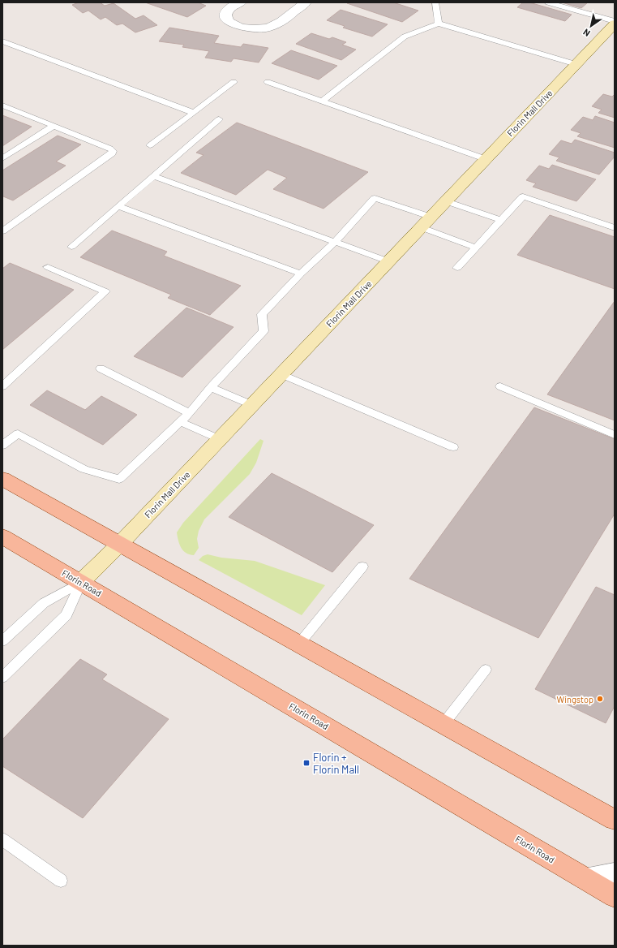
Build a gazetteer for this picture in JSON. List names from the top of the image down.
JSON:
{
  "streets": {
    "main road": ["Florin Road"],
    "street": ["Florin Mall Drive"]
  },
  "crossings": [
    ["Florin Mall Drive", "Florin Road"]
  ],
  "places": {
    "other": ["Wingstop"],
    "transit": ["Florin + Florin Mall"]
  },
  "north": "bottom left"
}
